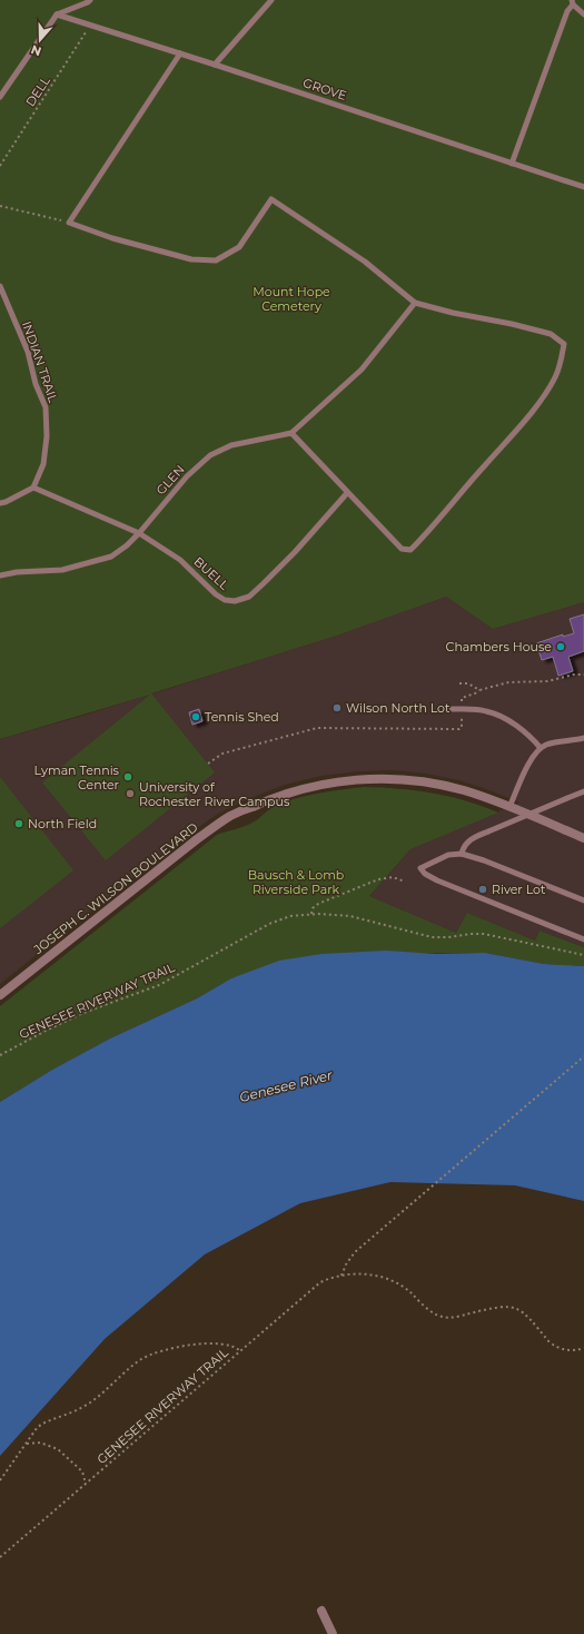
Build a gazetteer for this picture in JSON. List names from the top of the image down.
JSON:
{
  "streets": {
    "street": ["JOSEPH C. WILSON BOULEVARD"],
    "lane": [
      "GROVE",
      "INDIAN TRAIL",
      "GLEN",
      "BUELL"
    ],
    "path": ["DELL", "GENESEE RIVERWAY TRAIL"]
  },
  "crossings": [
    ["GROVE", "DELL"],
    ["INDIAN TRAIL", "BUELL"],
    ["GLEN", "BUELL"]
  ],
  "water": ["Genesee River"],
  "parks": ["Mount Hope Cemetery", "Bausch & Lomb Riverside Park"],
  "places": [
    "Chambers House",
    "Wilson North Lot",
    "Tennis Shed",
    "Lyman Tennis Center",
    "University of Rochester River Campus",
    "North Field",
    "River Lot"
  ],
  "north": "bottom"
}
